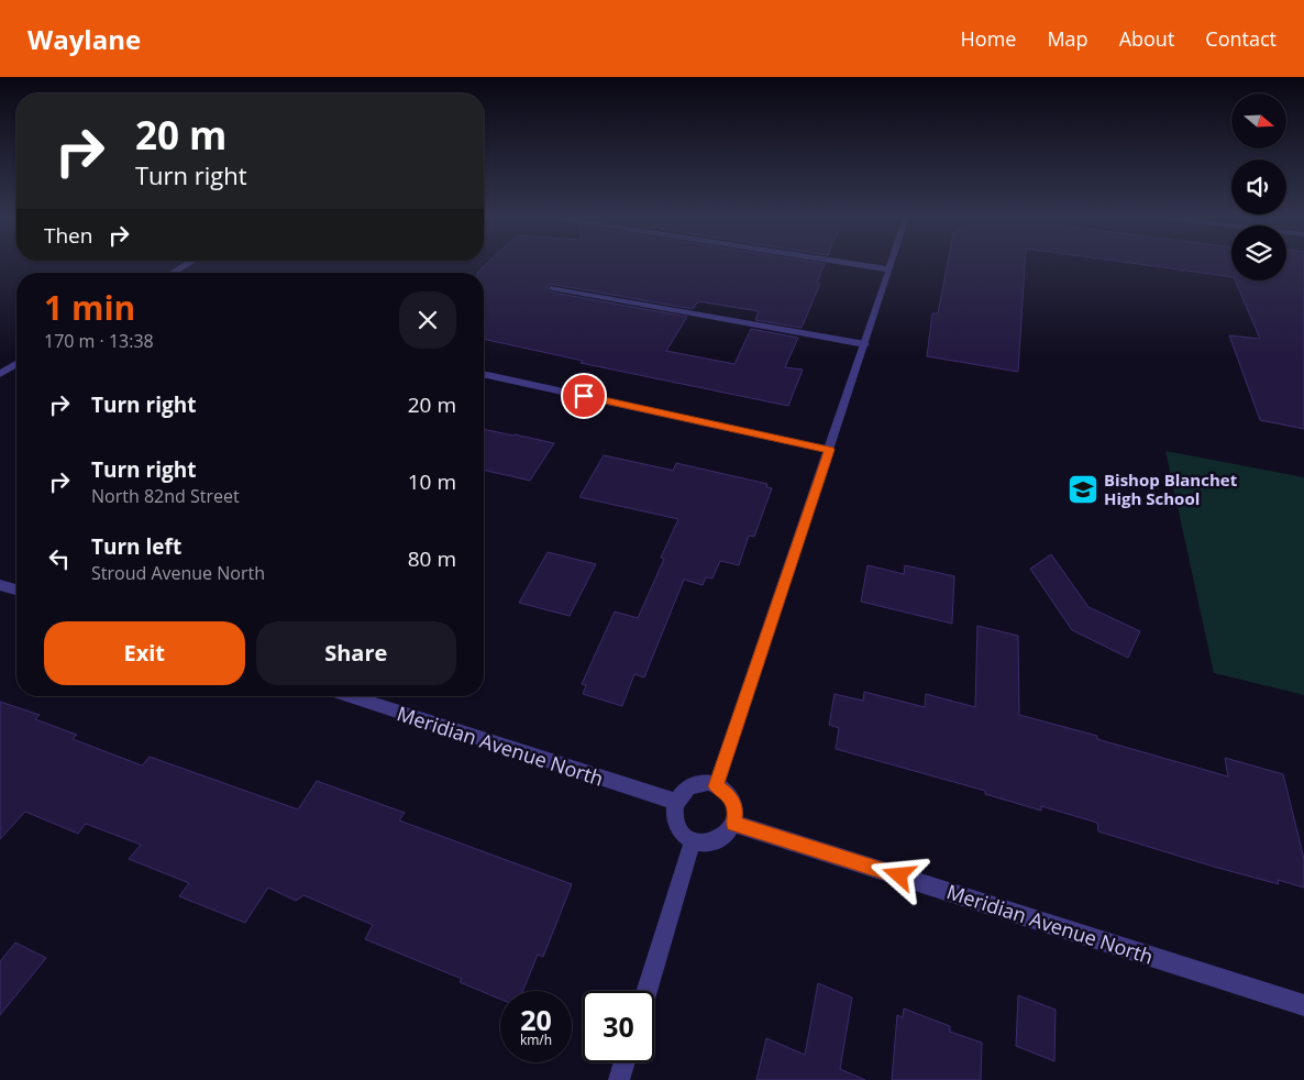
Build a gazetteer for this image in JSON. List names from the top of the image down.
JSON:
{
  "streets": {
    "street": ["Meridian Avenue North"]
  },
  "places": {
    "school or university": ["Bishop Blanchet High School"]
  },
  "north": "right",
  "page": {
    "header": "Waylane",
    "nav": [
      "Home",
      "Map",
      "About",
      "Contact"
    ],
    "turn": ["20 m", "Turn right"],
    "then": "Then",
    "heading": ["1 min", "170 m · 13:38"],
    "list": [
      {
        "name": "Turn right",
        "value": "20 m"
      },
      {
        "name": "Turn right",
        "note": "North 82nd Street",
        "value": "10 m"
      },
      {
        "name": "Turn left",
        "note": "Stroud Avenue North",
        "value": "80 m"
      }
    ],
    "buttons": ["Exit", "Share"],
    "speed": "20 km/h",
    "limit": "30"
  }
}
